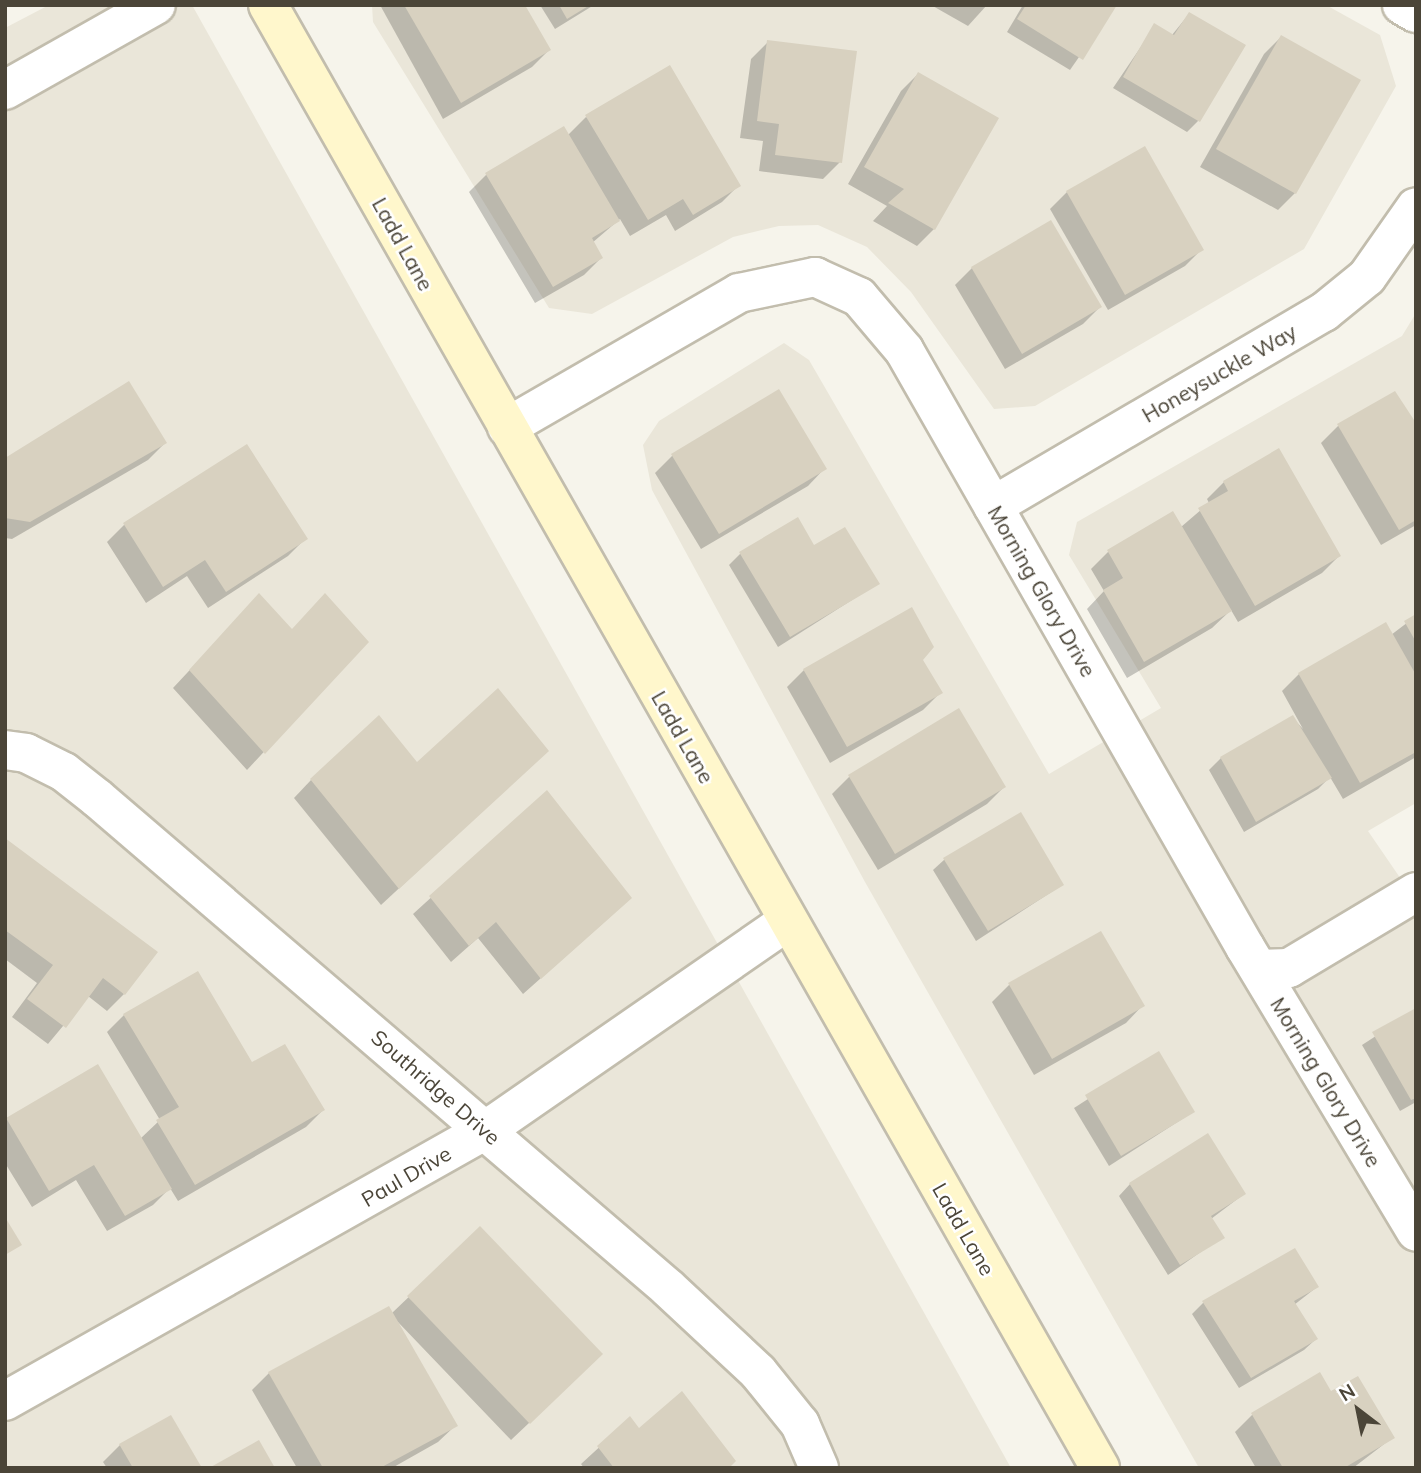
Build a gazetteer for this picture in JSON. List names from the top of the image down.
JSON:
{
  "streets": {
    "street": [
      "Ladd Lane",
      "Honeysuckle Way",
      "Morning Glory Drive",
      "Southridge Drive",
      "Paul Drive"
    ]
  },
  "crossings": [
    ["Ladd Lane", "Morning Glory Drive"],
    ["Ladd Lane", "Paul Drive"],
    ["Honeysuckle Way", "Morning Glory Drive"],
    ["Southridge Drive", "Paul Drive"]
  ],
  "north": "top left"
}
